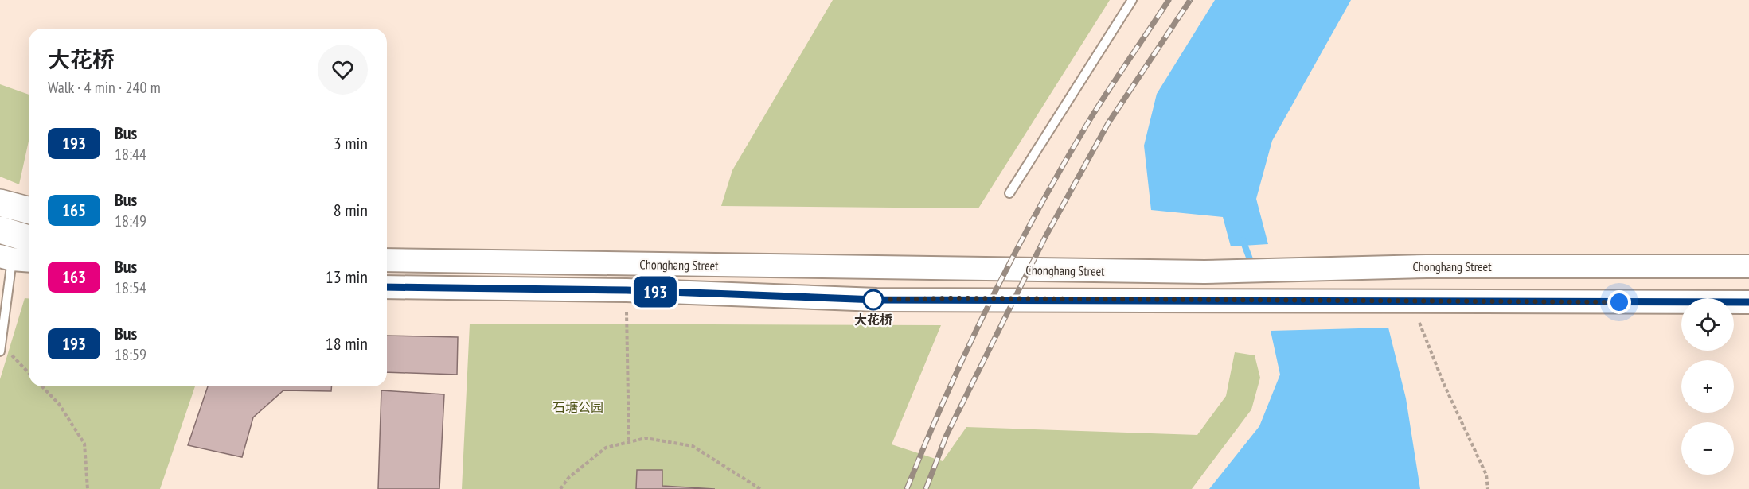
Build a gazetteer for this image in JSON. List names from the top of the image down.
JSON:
{
  "streets": {
    "main road": ["Chonghang Street"]
  },
  "parks": ["石塘公园"],
  "places": ["大花桥"],
  "lines": ["bus line 193"],
  "page": {
    "on_map": "193",
    "heading": ["大花桥", "Walk · 4 min · 240 m"],
    "list": [
      {
        "mark": "193",
        "name": "Bus",
        "note": "18:44",
        "value": "3 min"
      },
      {
        "mark": "165",
        "name": "Bus",
        "note": "18:49",
        "value": "8 min"
      },
      {
        "mark": "163",
        "name": "Bus",
        "note": "18:54",
        "value": "13 min"
      },
      {
        "mark": "193",
        "name": "Bus",
        "note": "18:59",
        "value": "18 min"
      }
    ],
    "map_buttons": ["+", "−"]
  }
}
